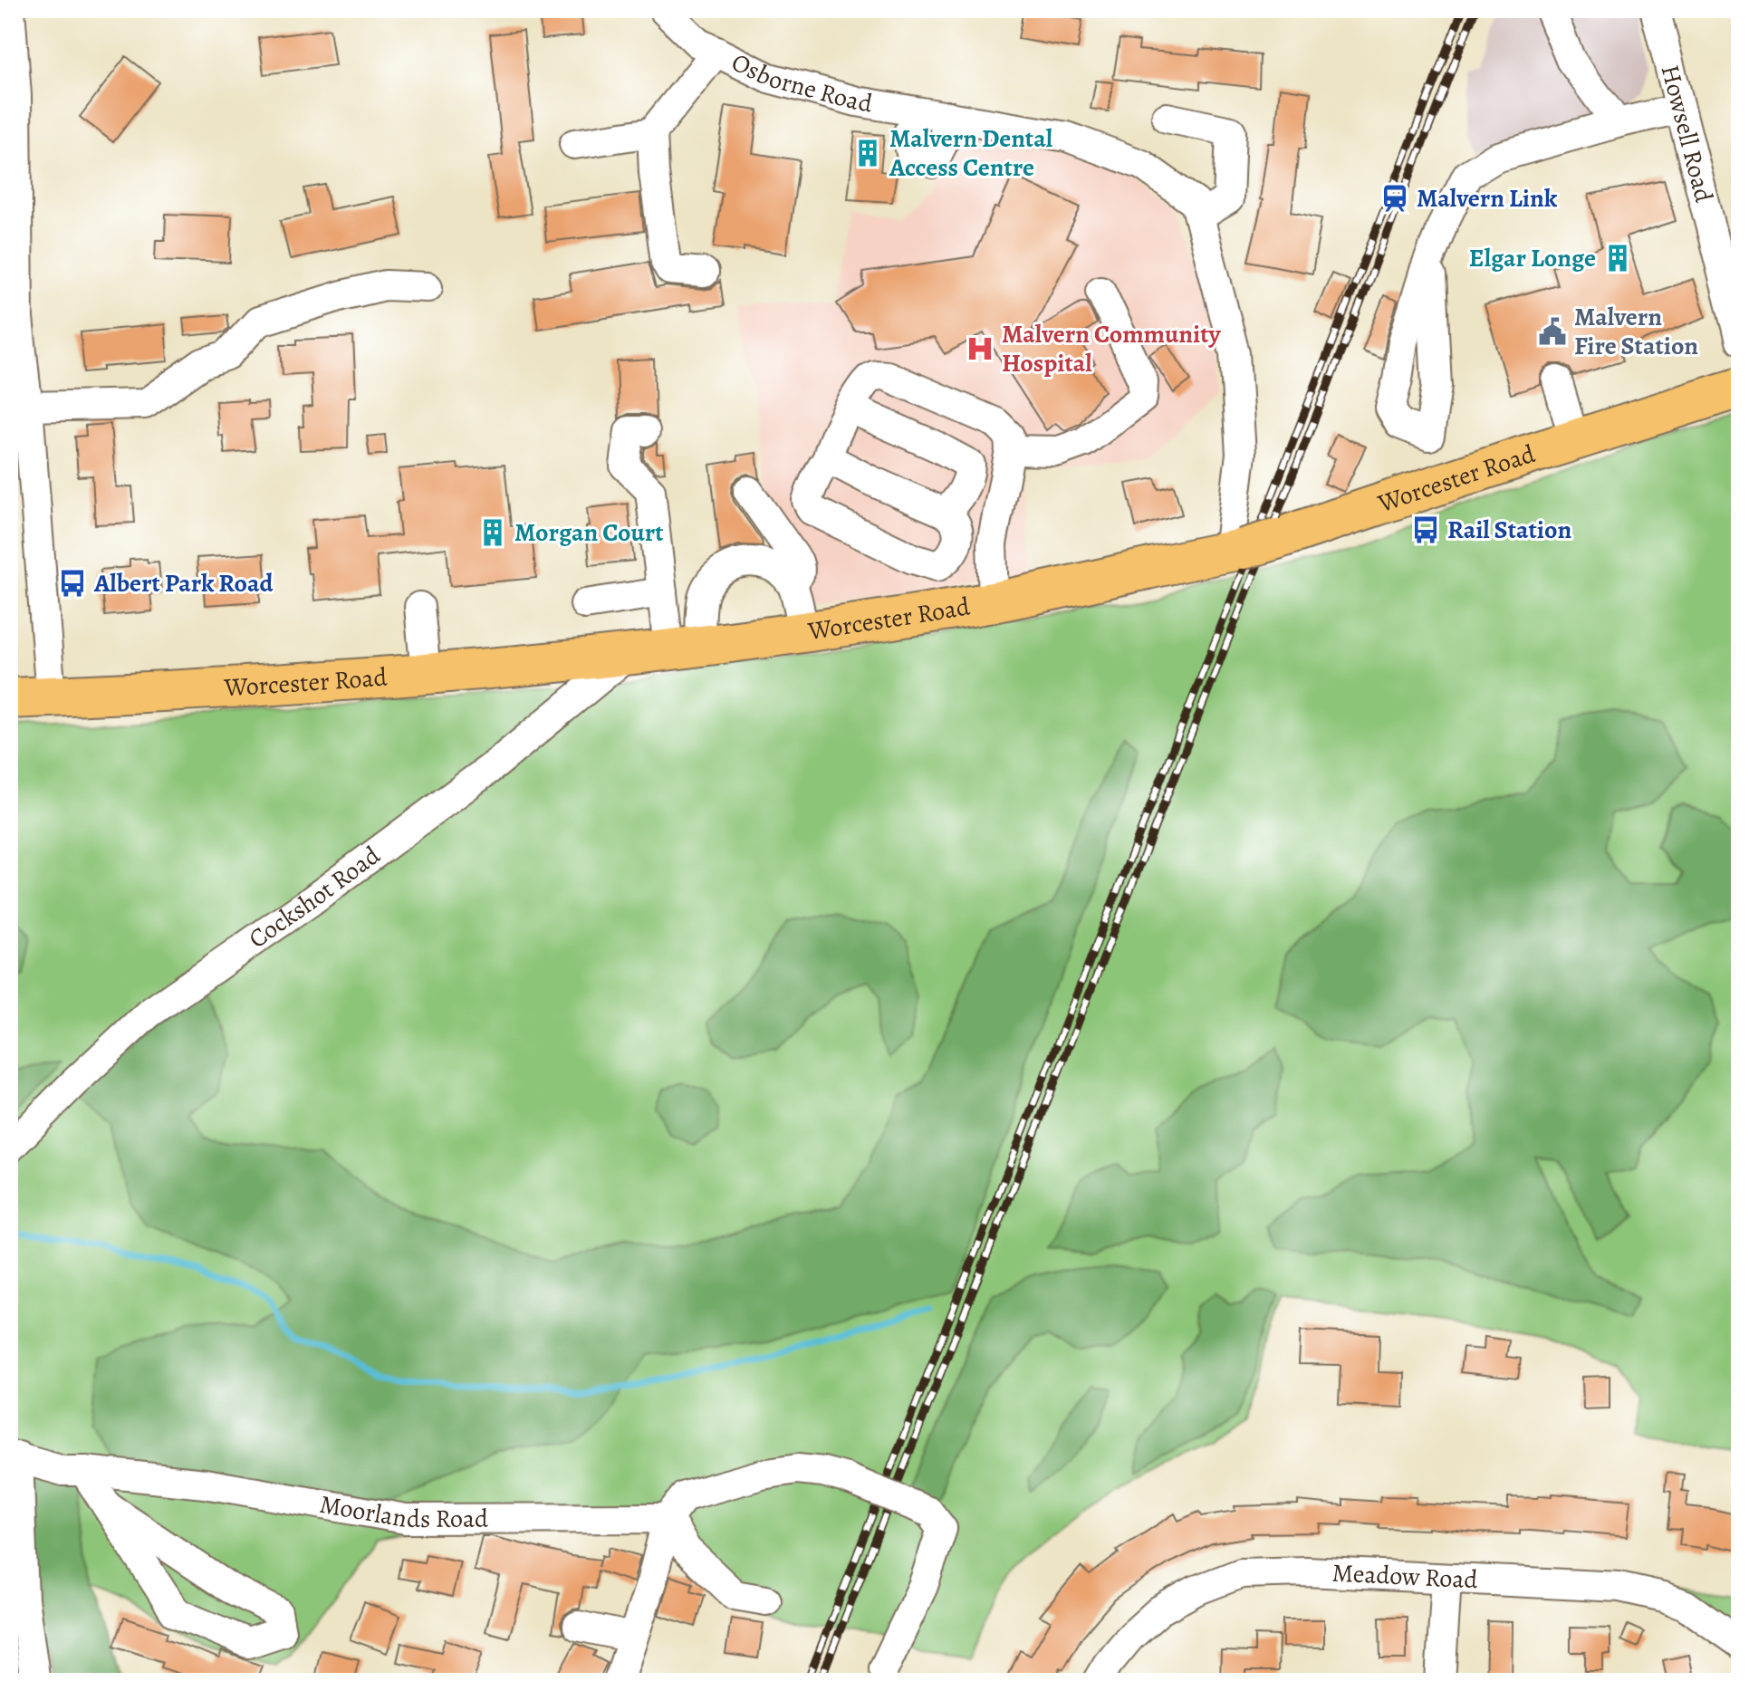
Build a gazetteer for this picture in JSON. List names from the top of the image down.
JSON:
{
  "streets": {
    "highway": ["Worcester Road"],
    "street": [
      "Osborne Road",
      "Howsell Road",
      "Cockshot Road",
      "Moorlands Road",
      "Meadow Road"
    ]
  },
  "crossings": [
    ["Osborne Road", "Worcester Road"],
    ["Worcester Road", "Cockshot Road"]
  ],
  "places": {
    "building": ["Malvern Dental Access Centre", "Elgar Longe", "Morgan Court"],
    "station": ["Malvern Link"],
    "public building": ["Malvern Fire Station"],
    "hospital": ["Malvern Community Hospital"],
    "bus stop": ["Rail Station", "Albert Park Road"]
  }
}
